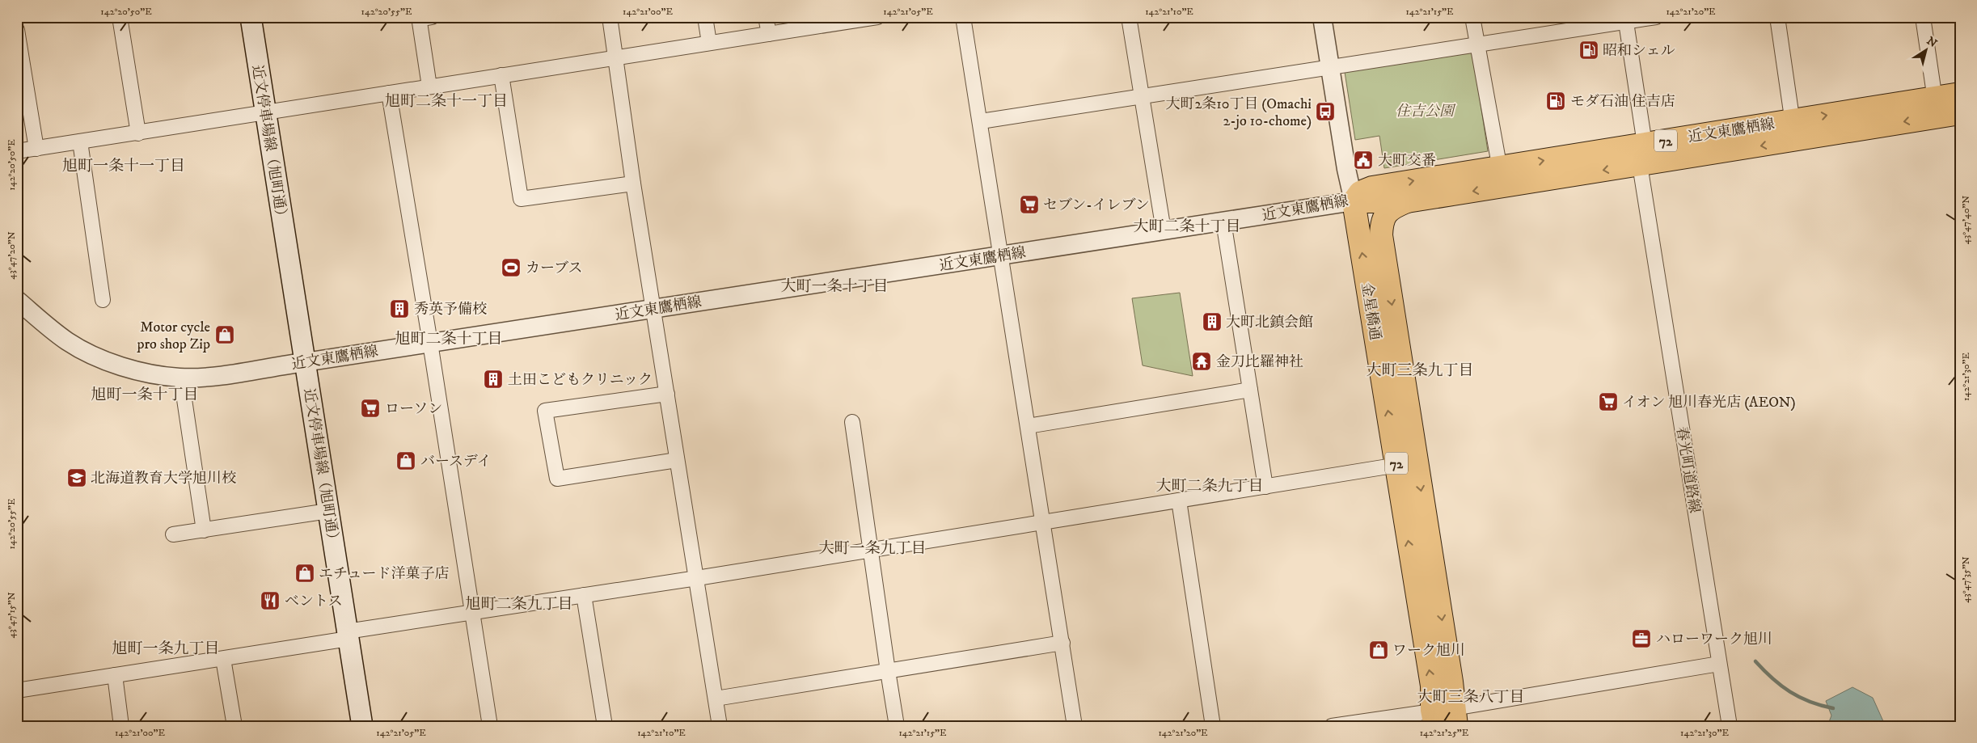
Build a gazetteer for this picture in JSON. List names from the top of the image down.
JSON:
{
  "streets": {
    "main road": [
      "近文東鷹栖線",
      "72",
      "近文停車場線（旭町通）",
      "金星橋通"
    ],
    "street": ["春光町道路線"]
  },
  "crossings": [
    ["近文東鷹栖線", "72"],
    ["近文東鷹栖線", "近文停車場線（旭町通）"],
    ["近文東鷹栖線", "金星橋通"],
    ["近文東鷹栖線", "春光町道路線"],
    ["72", "金星橋通"]
  ],
  "districts": [
    "旭町二条十一丁目",
    "旭町一条十一丁目",
    "大町二条十丁目",
    "大町一条十丁目",
    "旭町二条十丁目",
    "大町三条九丁目",
    "旭町一条十丁目",
    "大町二条九丁目",
    "大町一条九丁目",
    "旭町二条九丁目",
    "旭町一条九丁目",
    "大町三条八丁目"
  ],
  "parks": ["住吉公園"],
  "places": {
    "fuel station": ["昭和シェル", "モダ石油 住吉店"],
    "bus stop": ["大町2条10丁目 (Omachi 2-jo 10-chome)"],
    "public building": ["大町交番"],
    "supermarket": ["セブン-イレブン", "イオン 旭川春光店 (AEON)", "ローソン"],
    "sports": ["カーブス"],
    "building": ["秀英予備校", "大町北鎮会館", "土田こどもクリニック"],
    "shop": [
      "Motor cycle pro shop Zip",
      "バースデイ",
      "エチュード洋菓子店",
      "ワーク旭川"
    ],
    "temple": ["金刀比羅神社"],
    "school or university": ["北海道教育大学旭川校"],
    "restaurant": ["ベントス"],
    "office": ["ハローワーク旭川"]
  },
  "north": "top right",
  "coordinates": [
    "142°20'50\"E",
    "142°20'55\"E",
    "142°21'00\"E",
    "142°21'05\"E",
    "142°21'10\"E",
    "142°21'15\"E",
    "142°21'20\"E",
    "43°47'40\"N",
    "43°47'20\"N",
    "142°21'30\"E",
    "43°47'35\"N",
    "43°47'15\"N",
    "142°21'25\"E"
  ]
}
